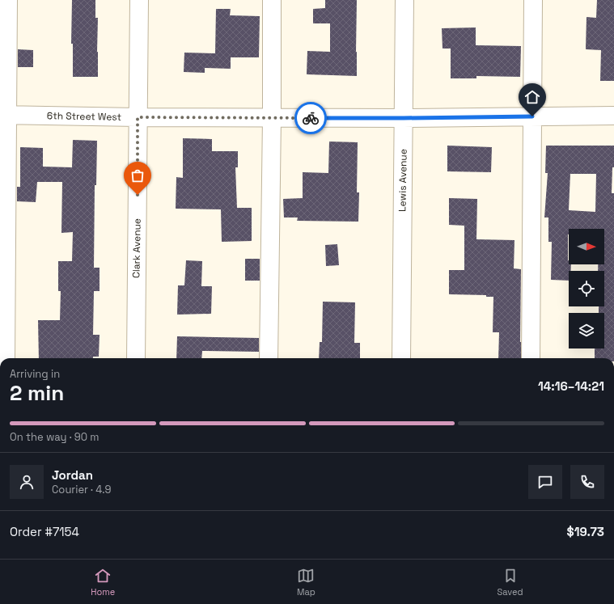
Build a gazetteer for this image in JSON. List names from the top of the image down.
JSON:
{
  "streets": {
    "street": ["6th Street West", "Lewis Avenue", "Clark Avenue"]
  },
  "crossings": [
    ["6th Street West", "Lewis Avenue"],
    ["6th Street West", "Clark Avenue"]
  ],
  "north": "right",
  "page": {
    "heading": ["2 min", "Arriving in", "14:16–14:21"],
    "panel": [
      "Jordan",
      "Courier · 4.9",
      "Order #7154",
      "$19.73"
    ],
    "bar": "On the way · 90 m",
    "tabs": ["Home", "Map", "Saved"]
  }
}
